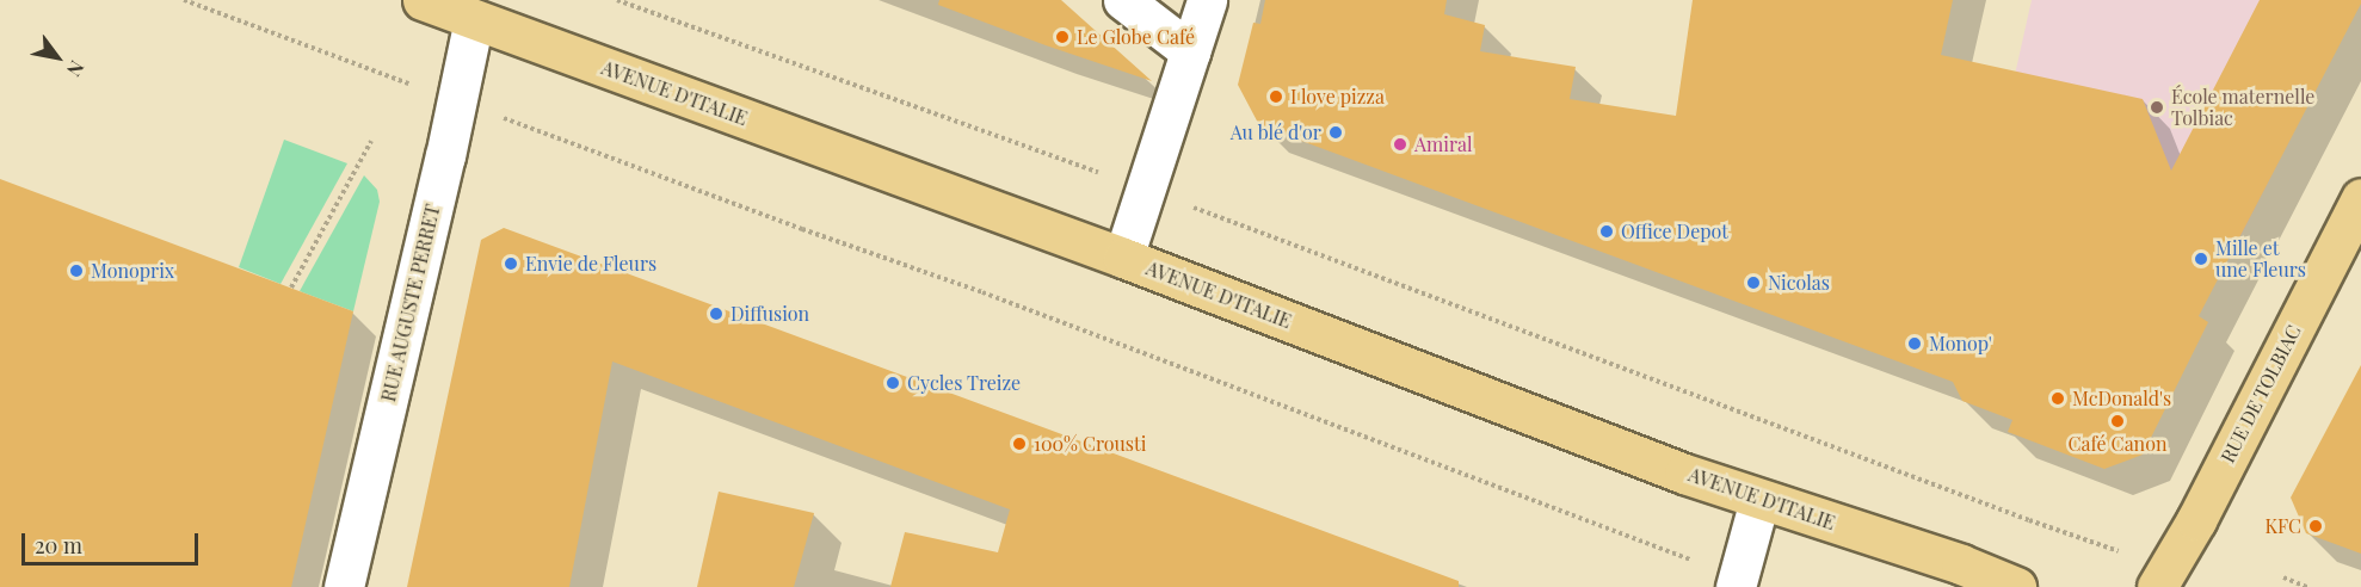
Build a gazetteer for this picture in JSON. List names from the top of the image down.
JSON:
{
  "streets": {
    "main road": ["AVENUE D'ITALIE", "RUE DE TOLBIAC"],
    "street": ["RUE AUGUSTE PERRET"]
  },
  "crossings": [
    ["AVENUE D'ITALIE", "RUE AUGUSTE PERRET"]
  ],
  "places": [
    "Le Globe Café",
    "I love pizza",
    "École maternelle Tolbiac",
    "Au blé d'or",
    "Amiral",
    "Office Depot",
    "Mille et une Fleurs",
    "Envie de Fleurs",
    "Monoprix",
    "Nicolas",
    "Diffusion",
    "Monop'",
    "Cycles Treize",
    "McDonald's",
    "Café Canon",
    "100% Crousti",
    "KFC"
  ],
  "scale_bar": "20 m",
  "north": "bottom right"
}
